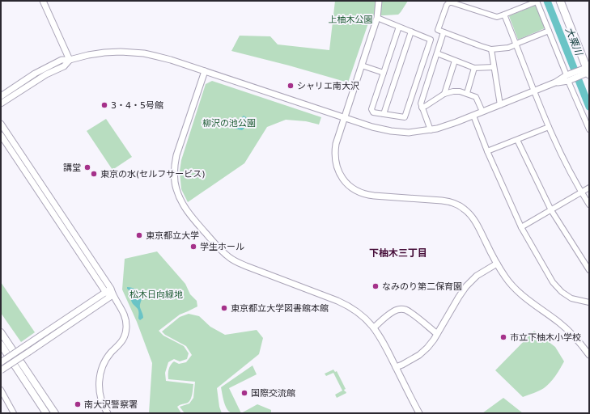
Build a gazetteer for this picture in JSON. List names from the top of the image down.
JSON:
{
  "districts": ["下柚木三丁目"],
  "water": ["大栗川"],
  "parks": ["上柚木公園", "柳沢の池公園", "松木日向緑地"],
  "places": [
    "シャリエ南大沢",
    "3・4・5号館",
    "講堂",
    "東京の水(セルフサービス)",
    "東京都立大学",
    "学生ホール",
    "なみのり第二保育園",
    "東京都立大学図書館本館",
    "市立下柚木小学校",
    "国際交流館",
    "南大沢警察署"
  ]
}
